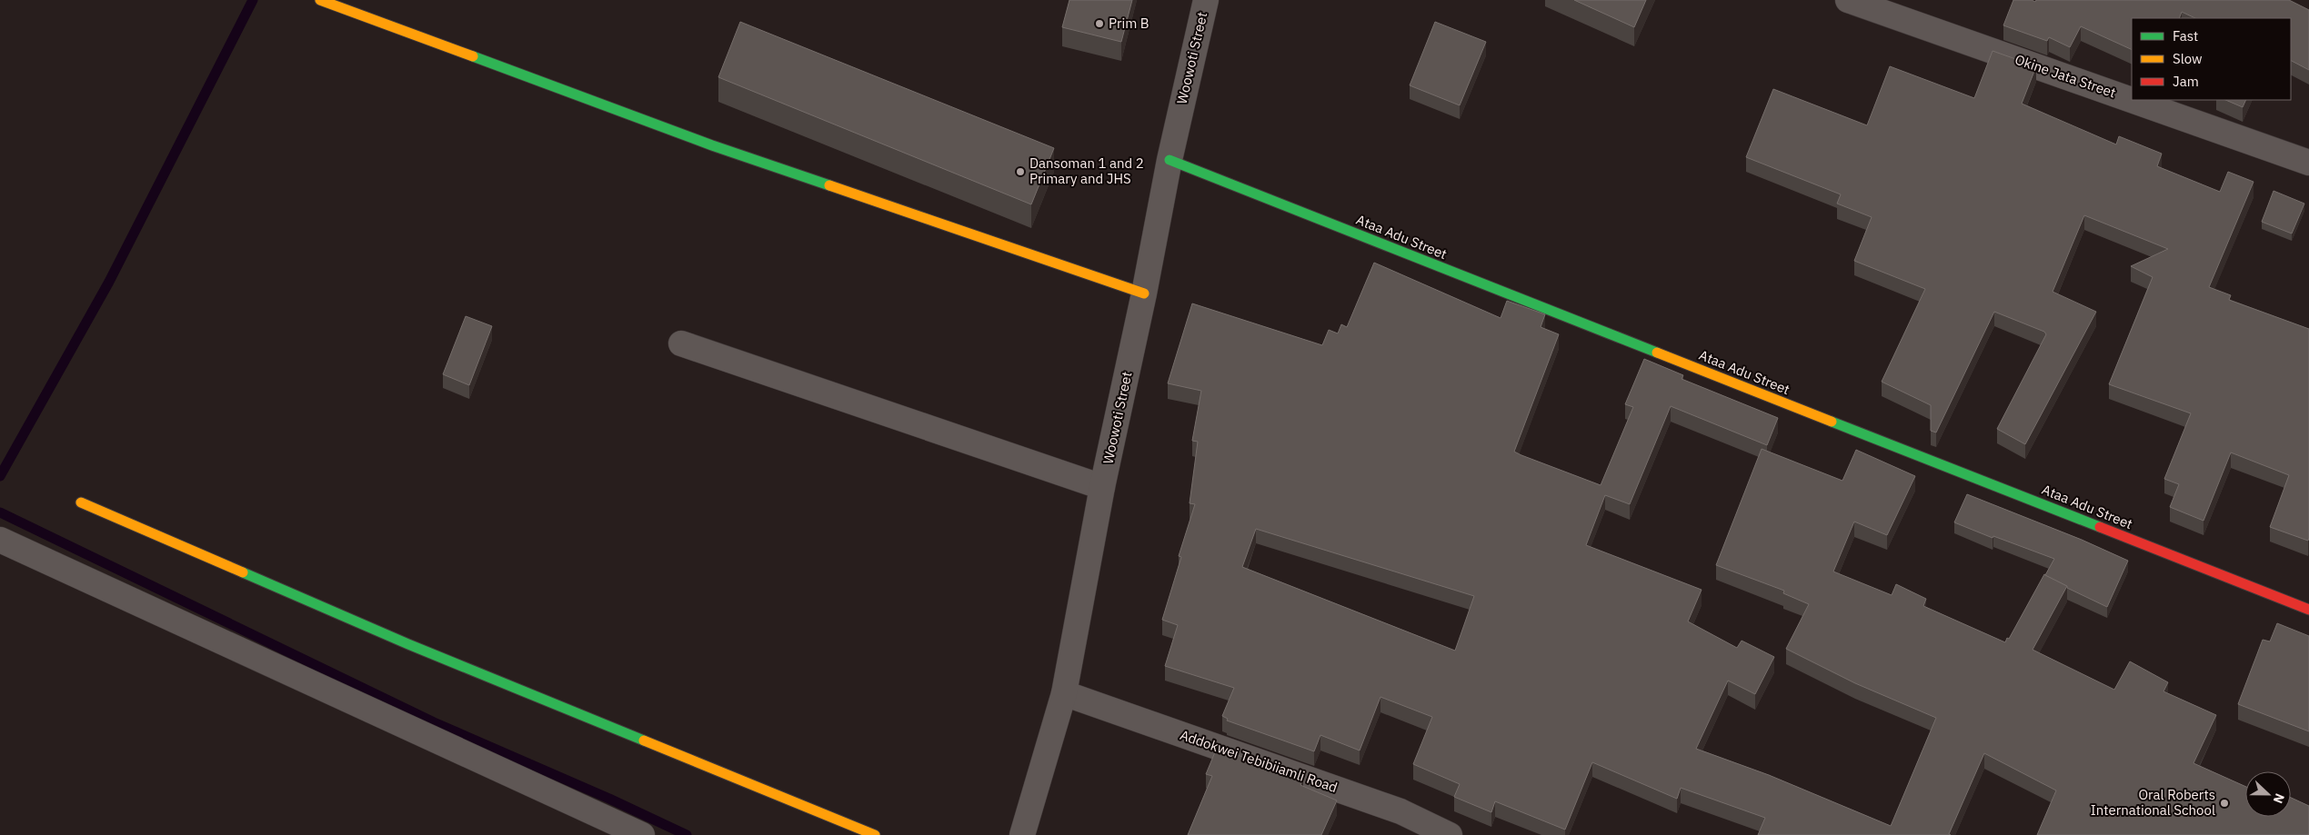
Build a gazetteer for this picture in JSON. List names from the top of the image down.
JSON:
{
  "streets": {
    "street": [
      "Woowoti Street",
      "Okine Jata Street",
      "Ataa Adu Street",
      "Addokwei Tebibiiamli Road"
    ]
  },
  "crossings": [
    ["Woowoti Street", "Ataa Adu Street"],
    ["Woowoti Street", "Addokwei Tebibiiamli Road"]
  ],
  "places": ["Prim B", "Dansoman 1 and 2 Primary and JHS", "Oral Roberts International School"],
  "legend": ["Fast", "Slow", "Jam"],
  "north": "right"
}
